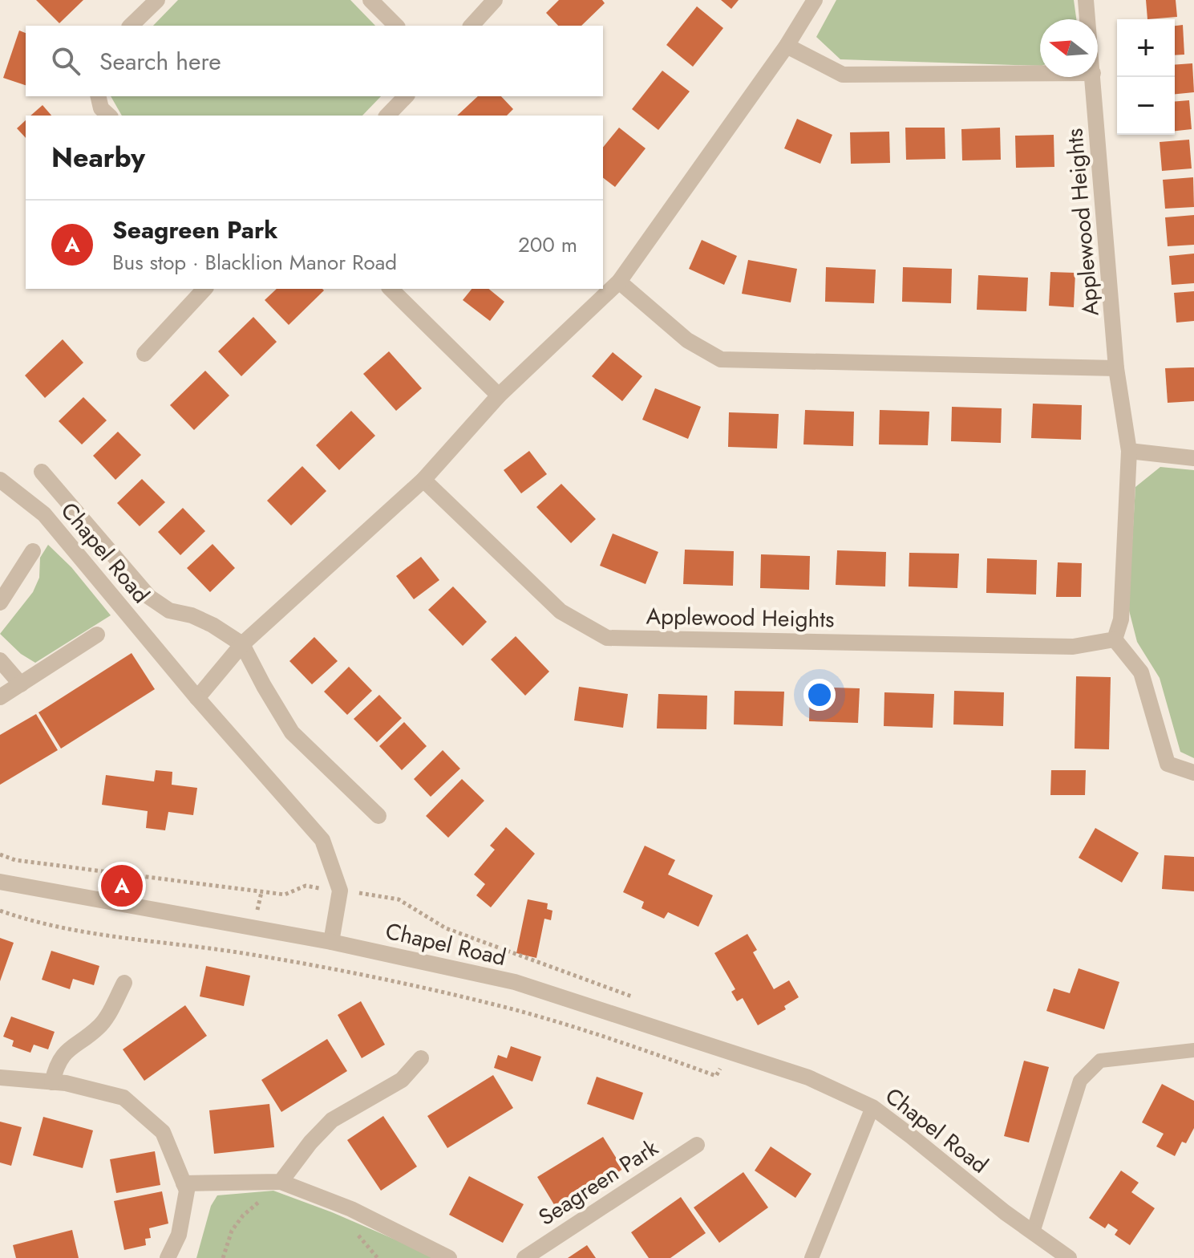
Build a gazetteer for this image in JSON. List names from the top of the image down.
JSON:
{
  "streets": {
    "street": ["Applewood Heights", "Chapel Road", "Seagreen Park"]
  },
  "north": "left",
  "page": {
    "map_buttons": ["+", "−"],
    "search": "Search here",
    "heading": "Nearby",
    "list": [
      {
        "mark": "A",
        "name": "Seagreen Park",
        "note": "Bus stop · Blacklion Manor Road",
        "value": "200 m"
      }
    ],
    "pins": "A"
  }
}
